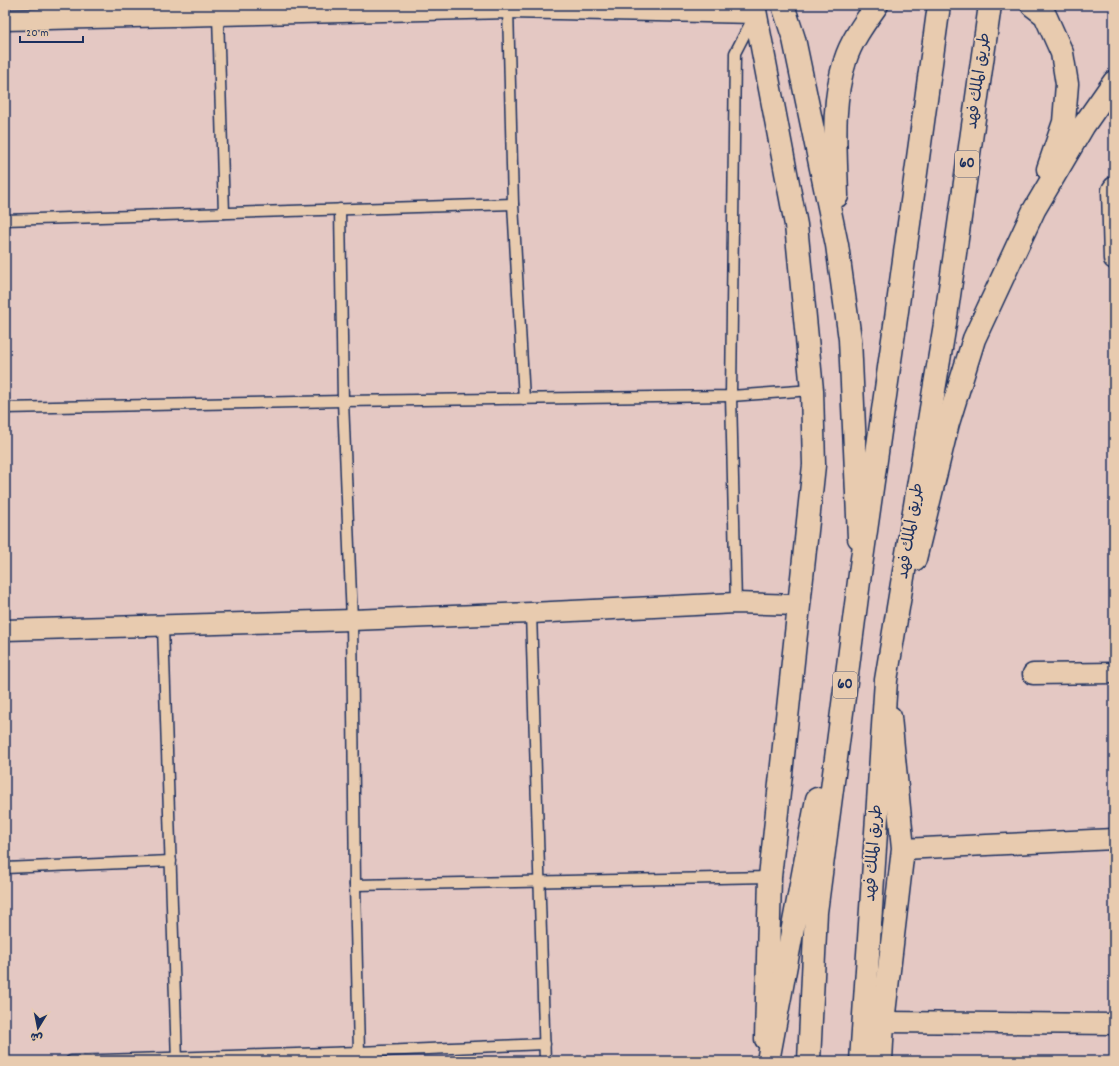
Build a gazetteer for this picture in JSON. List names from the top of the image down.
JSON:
{
  "streets": {
    "main road": ["طريق الملك فهد", "60"]
  },
  "scale_bar": "20 m",
  "north": "bottom"
}
